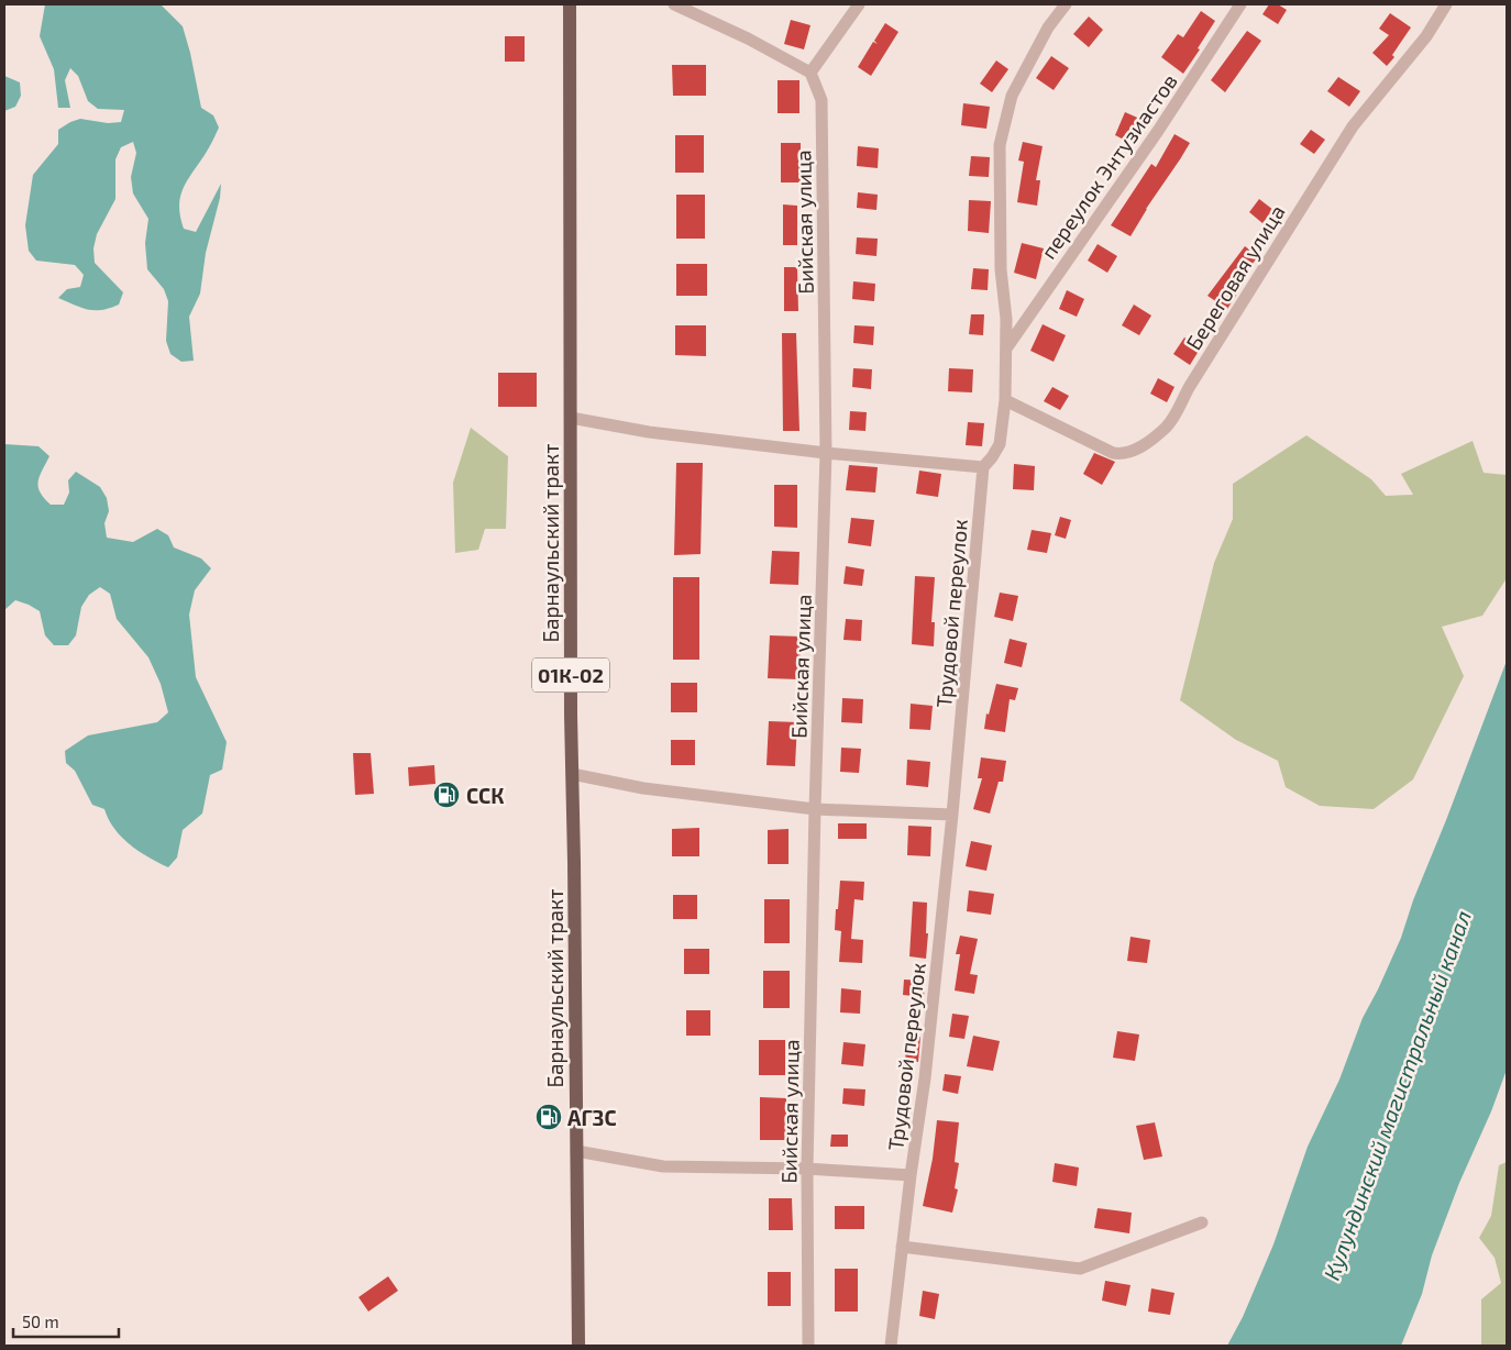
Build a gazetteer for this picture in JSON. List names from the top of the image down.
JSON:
{
  "streets": {
    "main road": ["Барнаульский тракт", "01К-02"],
    "street": [
      "переулок Энтузиастов",
      "Бийская улица",
      "Береговая улица",
      "Трудовой переулок"
    ]
  },
  "water": ["Кулундинский магистральный канал"],
  "places": {
    "fuel station": ["ССК", "АГЗС"]
  },
  "scale_bar": "50 m"
}
